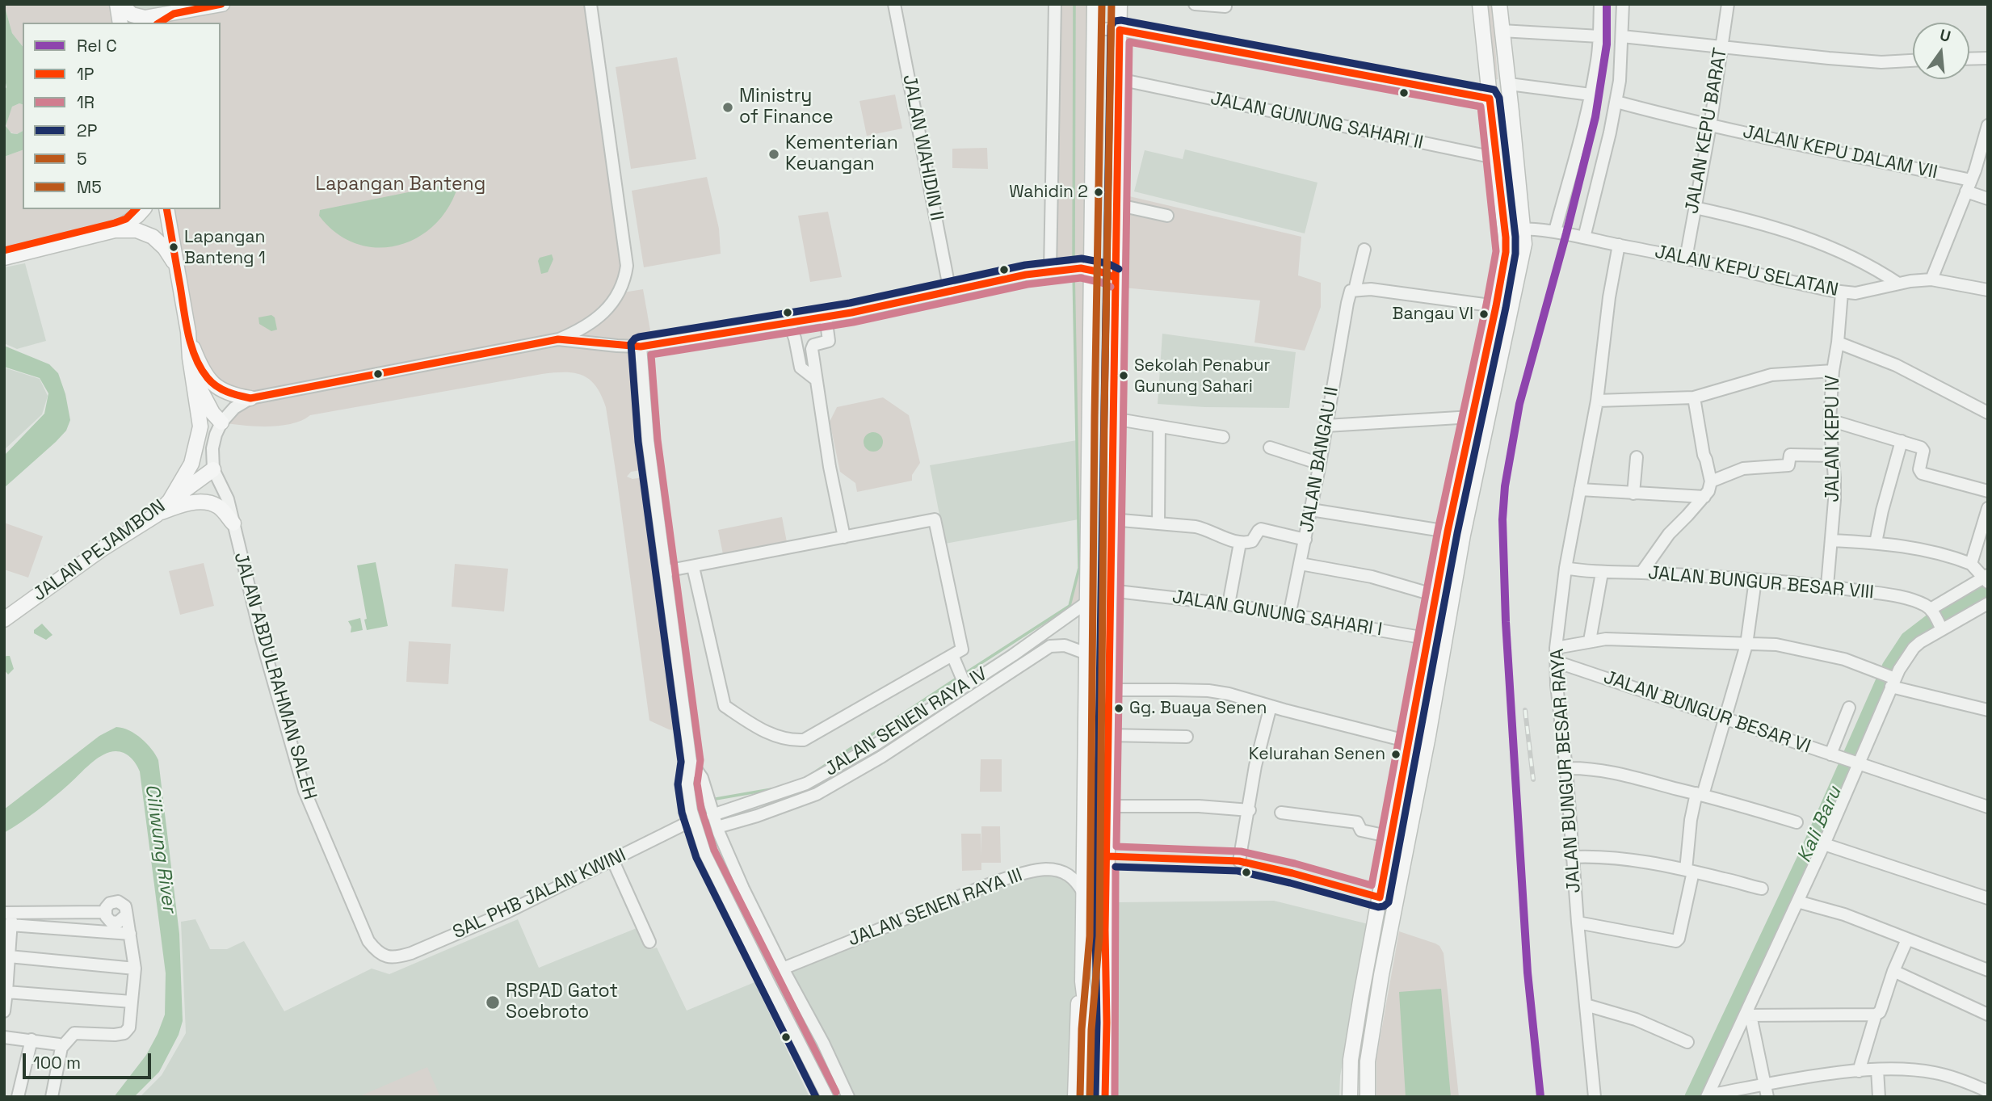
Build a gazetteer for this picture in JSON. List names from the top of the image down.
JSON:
{
  "streets": {
    "main road": ["JALAN PEJAMBON"],
    "street": [
      "JALAN GUNUNG SAHARI II",
      "JALAN KEPU BARAT",
      "JALAN WAHIDIN II",
      "JALAN KEPU DALAM VII",
      "JALAN KEPU SELATAN",
      "JALAN KEPU IV",
      "JALAN BANGAU II",
      "JALAN BUNGUR BESAR VIII",
      "JALAN GUNUNG SAHARI I",
      "JALAN ABDULRAHMAN SALEH",
      "JALAN BUNGUR BESAR VI",
      "JALAN SENEN RAYA IV",
      "JALAN BUNGUR BESAR RAYA",
      "SAL PHB JALAN KWINI",
      "JALAN SENEN RAYA III"
    ]
  },
  "crossings": [
    ["JALAN KEPU BARAT", "JALAN KEPU DALAM VII"],
    ["JALAN KEPU BARAT", "JALAN KEPU SELATAN"],
    ["JALAN KEPU SELATAN", "JALAN KEPU IV"],
    ["JALAN KEPU SELATAN", "JALAN BUNGUR BESAR RAYA"],
    ["JALAN KEPU IV", "JALAN BUNGUR BESAR VIII"],
    ["JALAN BANGAU II", "JALAN GUNUNG SAHARI I"],
    ["JALAN BUNGUR BESAR VIII", "JALAN BUNGUR BESAR RAYA"],
    ["JALAN ABDULRAHMAN SALEH", "SAL PHB JALAN KWINI"],
    ["JALAN BUNGUR BESAR VI", "JALAN BUNGUR BESAR RAYA"]
  ],
  "water": ["Kali Baru", "Ciliwung River"],
  "parks": ["Lapangan Banteng"],
  "places": [
    "Ministry of Finance",
    "Kementerian Keuangan",
    "Wahidin 2",
    "Lapangan Banteng 1",
    "Bangau VI",
    "Sekolah Penabur Gunung Sahari",
    "Gg. Buaya Senen",
    "Kelurahan Senen",
    "RSPAD Gatot Soebroto"
  ],
  "lines": [
    "rail line C",
    "transit line 1P",
    "transit line 5",
    "transit line M5",
    "transit line 2P",
    "transit line 1R"
  ],
  "legend": [
    "Rel C",
    "1P",
    "1R",
    "2P",
    "5",
    "M5"
  ],
  "scale_bar": "100 m",
  "north": "top"
}
